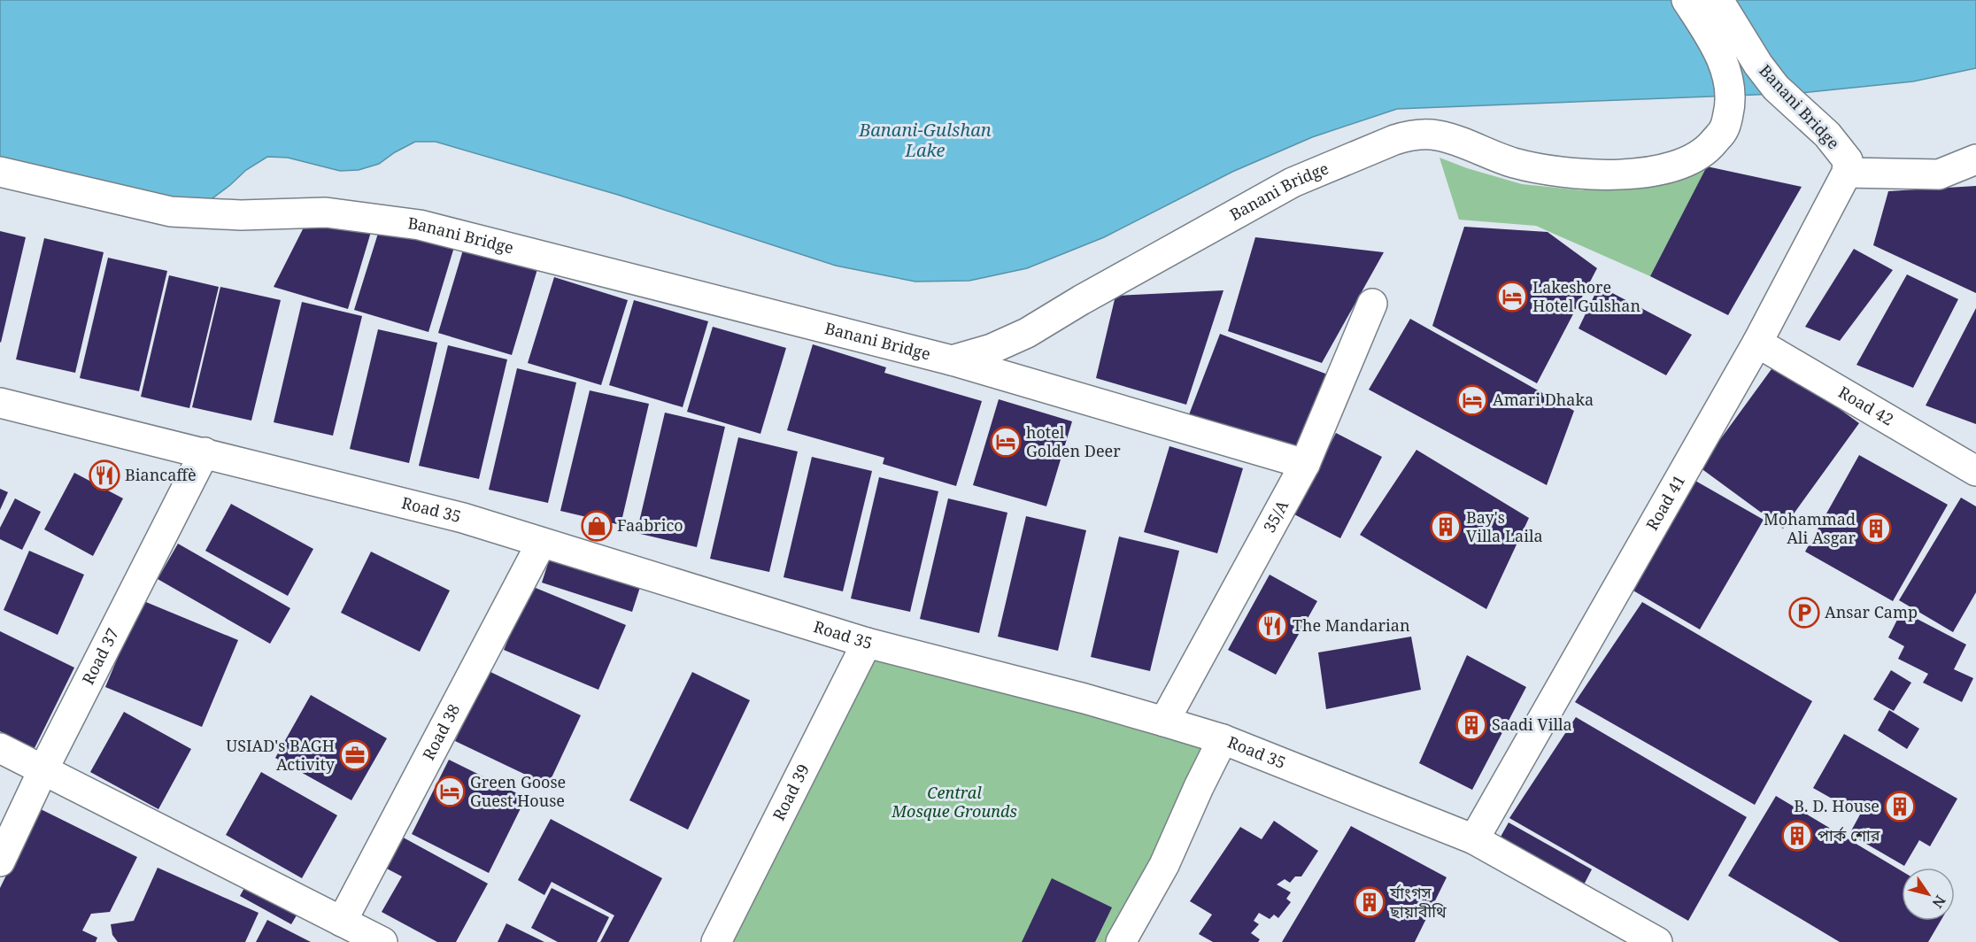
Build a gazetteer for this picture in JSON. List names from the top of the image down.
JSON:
{
  "streets": {
    "main road": [
      "Banani Bridge",
      "Road 42",
      "Road 41",
      "Road 35",
      "35/A",
      "Road 37",
      "Road 38",
      "Road 39"
    ]
  },
  "crossings": [
    ["Banani Bridge", "Road 41"],
    ["Road 42", "Road 41"],
    ["Road 41", "Road 35"],
    ["Road 35", "35/A"],
    ["Road 35", "Road 37"],
    ["Road 35", "Road 38"],
    ["Road 35", "Road 39"]
  ],
  "water": ["Banani-Gulshan Lake"],
  "parks": ["Central Mosque Grounds"],
  "places": {
    "hotel": [
      "Lakeshore Hotel Gulshan",
      "Amari Dhaka",
      "hotel Golden Deer",
      "Green Goose Guest House"
    ],
    "restaurant": ["Biancaffè", "The Mandarian"],
    "shop": ["Faabrico"],
    "building": [
      "Bay's Villa Laila",
      "Mohammad Ali Asgar",
      "Saadi Villa",
      "B. D. House",
      "পার্ক শোর",
      "র্যাংগস ছায়াবীথি"
    ],
    "parking": ["Ansar Camp"],
    "office": ["USIAD's BAGH Activity"]
  },
  "north": "bottom right"
}
